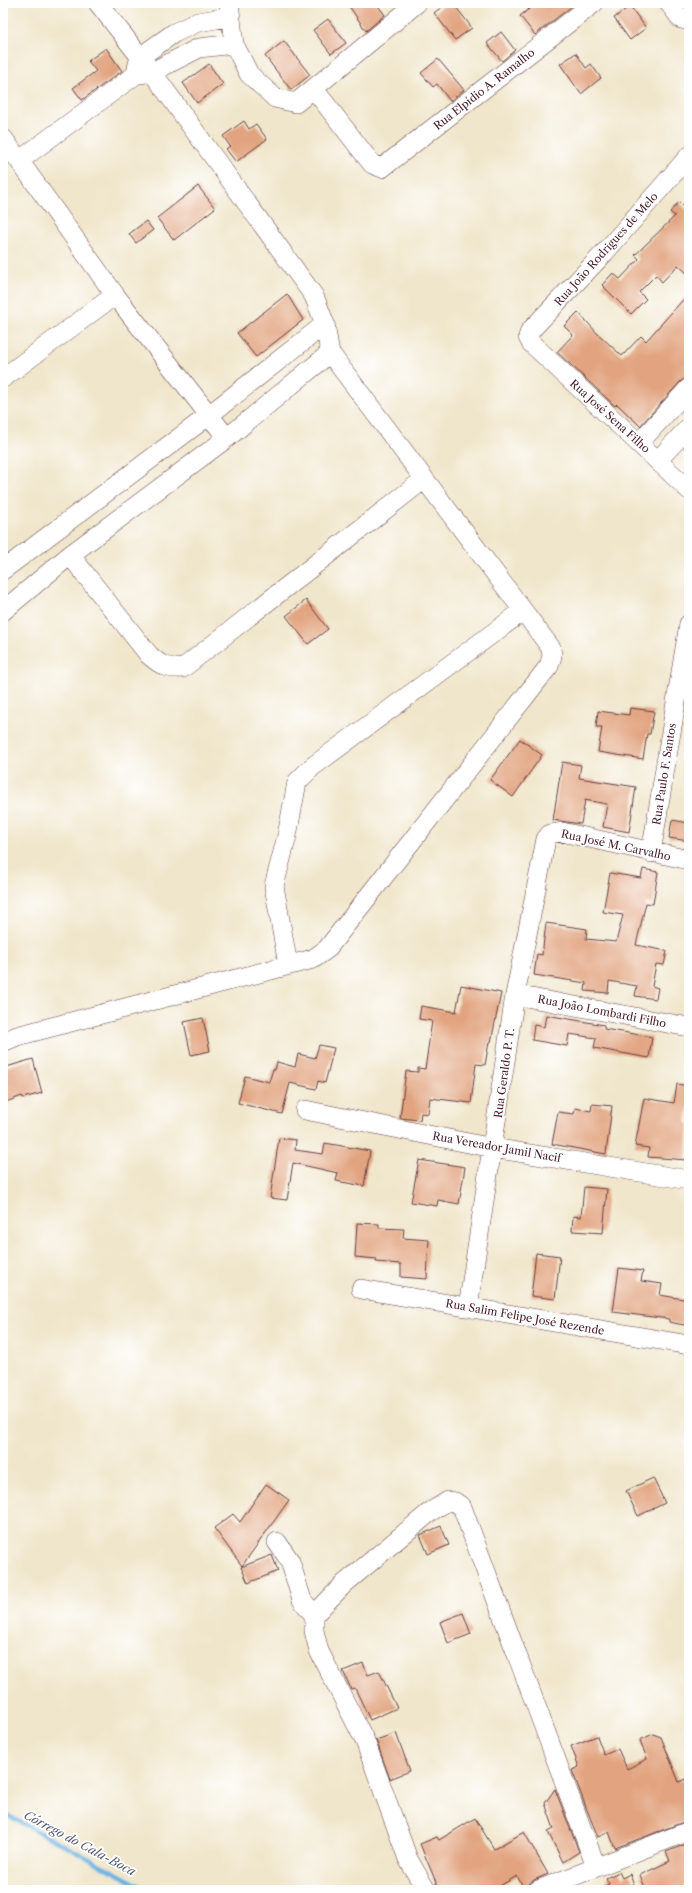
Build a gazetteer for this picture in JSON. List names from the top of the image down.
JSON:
{
  "streets": {
    "street": [
      "Rua Elpídio A. Ramalho",
      "Rua João Rodrigues de Melo",
      "Rua José Sena Filho",
      "Rua Paulo F. Santos",
      "Rua José M. Carvalho",
      "Rua João Lombardi Filho",
      "Rua Geraldo P. T.",
      "Rua Vereador Jamil Nacif",
      "Rua Salim Felipe José Rezende"
    ]
  },
  "crossings": [
    ["Rua João Rodrigues de Melo", "Rua José Sena Filho"],
    ["Rua Paulo F. Santos", "Rua José M. Carvalho"],
    ["Rua José M. Carvalho", "Rua Geraldo P. T."],
    ["Rua João Lombardi Filho", "Rua Geraldo P. T."],
    ["Rua Geraldo P. T.", "Rua Vereador Jamil Nacif"],
    ["Rua Geraldo P. T.", "Rua Salim Felipe José Rezende"]
  ],
  "water": ["Córrego do Cala-Boca"]
}
